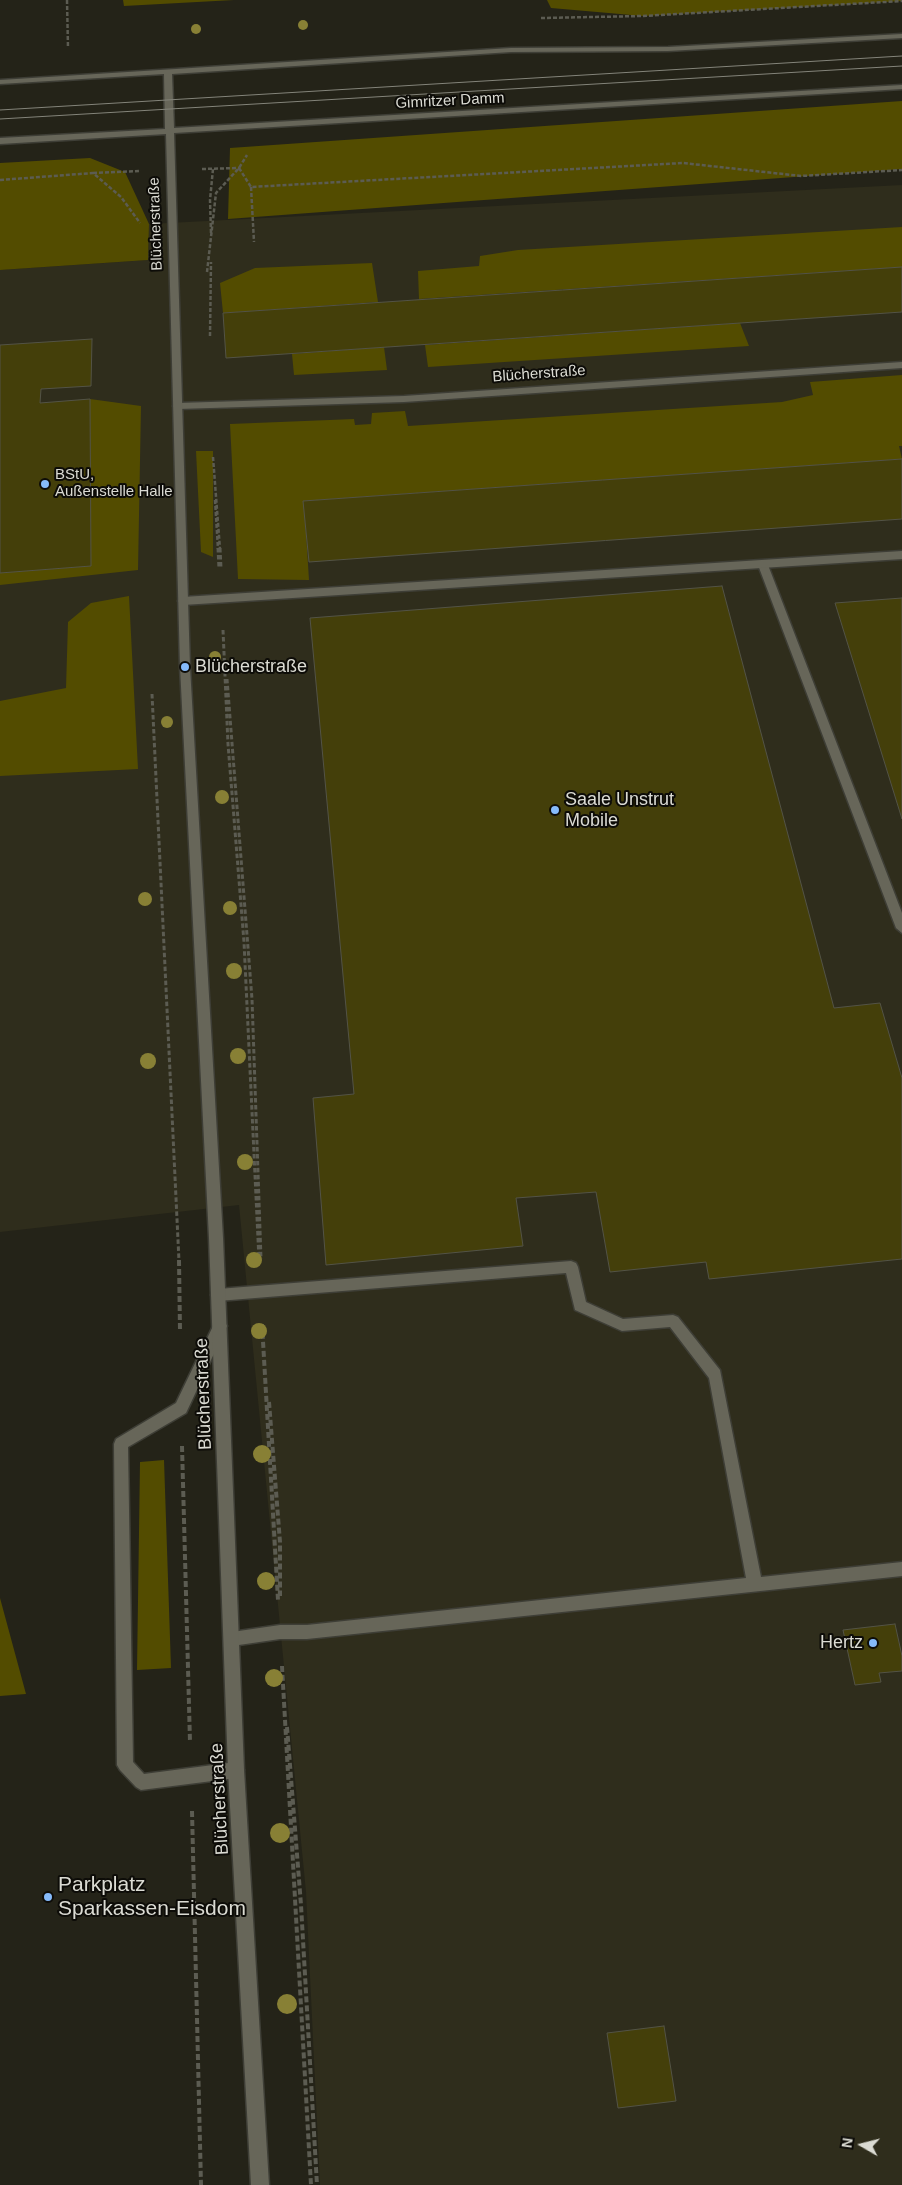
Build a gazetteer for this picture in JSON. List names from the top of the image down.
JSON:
{
  "streets": {
    "street": ["Gimritzer Damm", "Blücherstraße"]
  },
  "crossings": [
    ["Gimritzer Damm", "Blücherstraße"]
  ],
  "places": [
    "BStU, Außenstelle Halle",
    "Blücherstraße",
    "Saale Unstrut Mobile",
    "Hertz",
    "Parkplatz Sparkassen-Eisdom"
  ],
  "north": "left"
}
